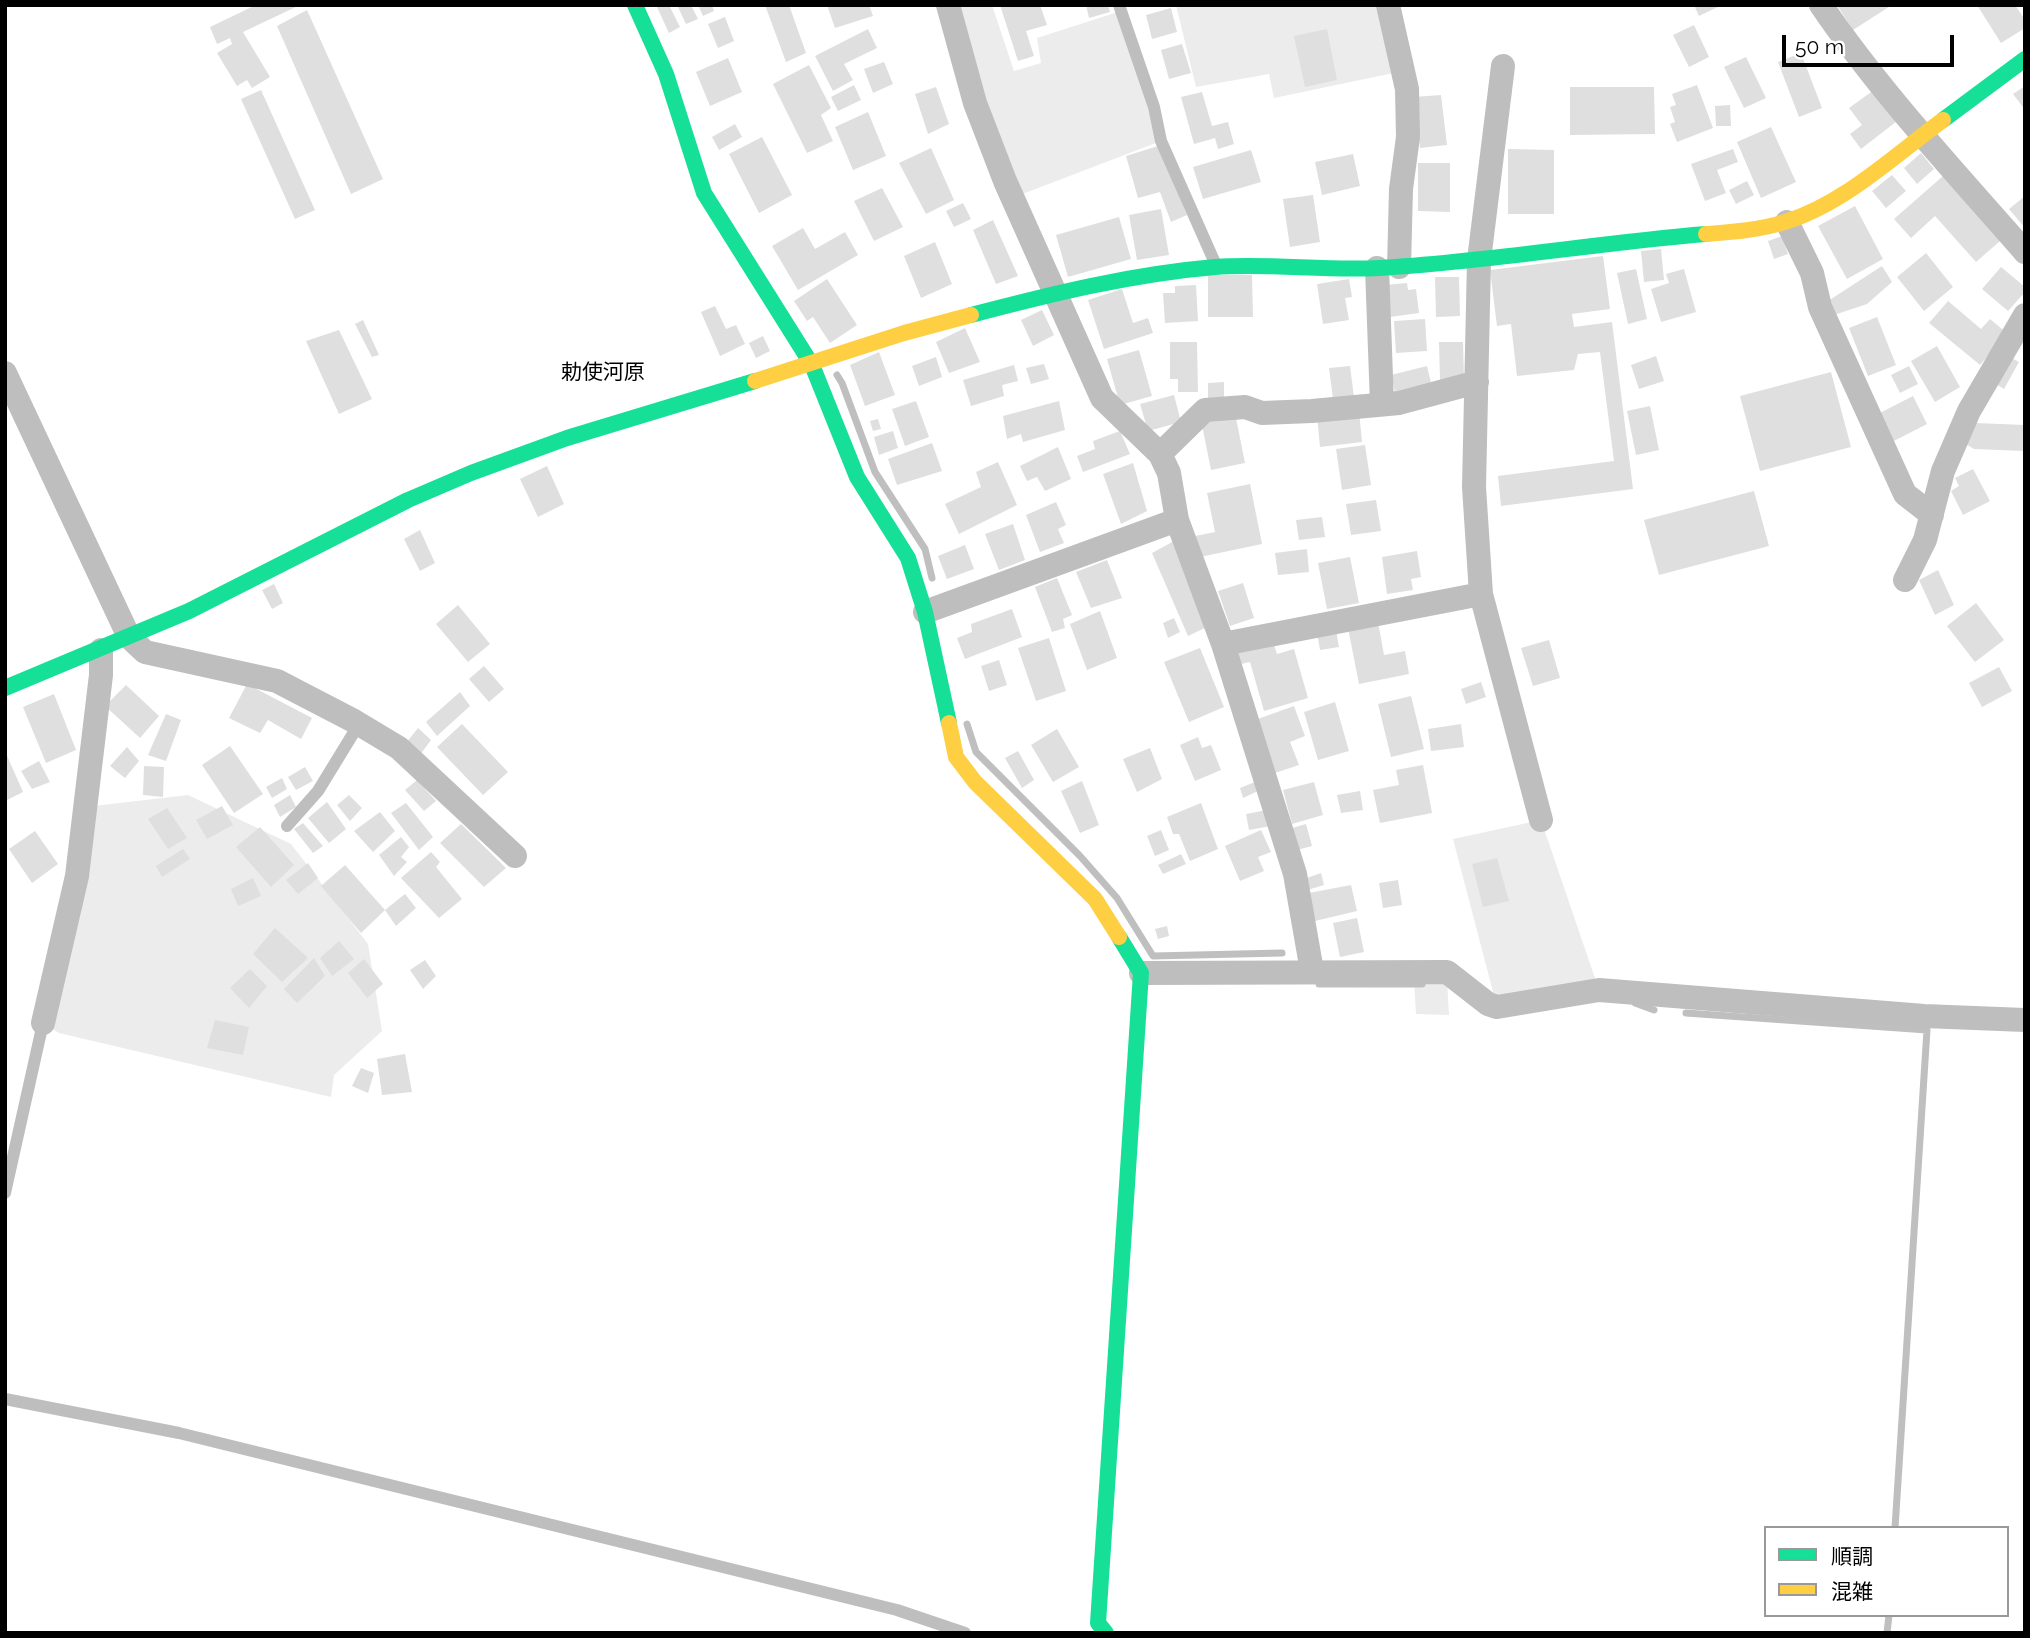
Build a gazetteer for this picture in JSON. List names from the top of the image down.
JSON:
{
  "districts": ["勅使河原"],
  "legend": ["順調", "混雑"],
  "scale_bar": "50 m"
}
